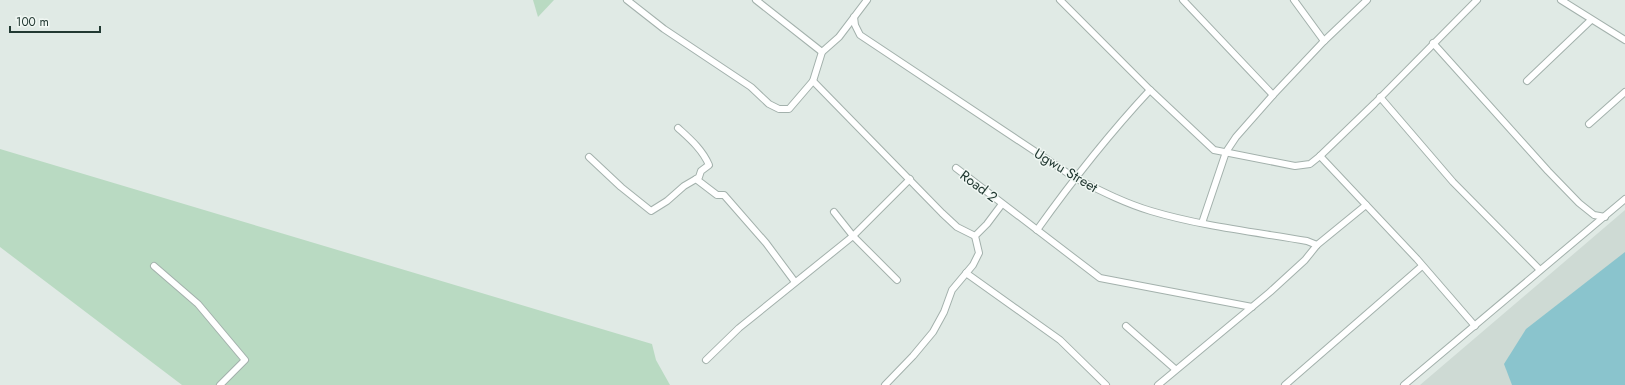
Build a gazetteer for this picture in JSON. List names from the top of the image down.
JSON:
{
  "streets": {
    "street": ["Ugwu Street", "Road 2"]
  },
  "scale_bar": "100 m"
}
